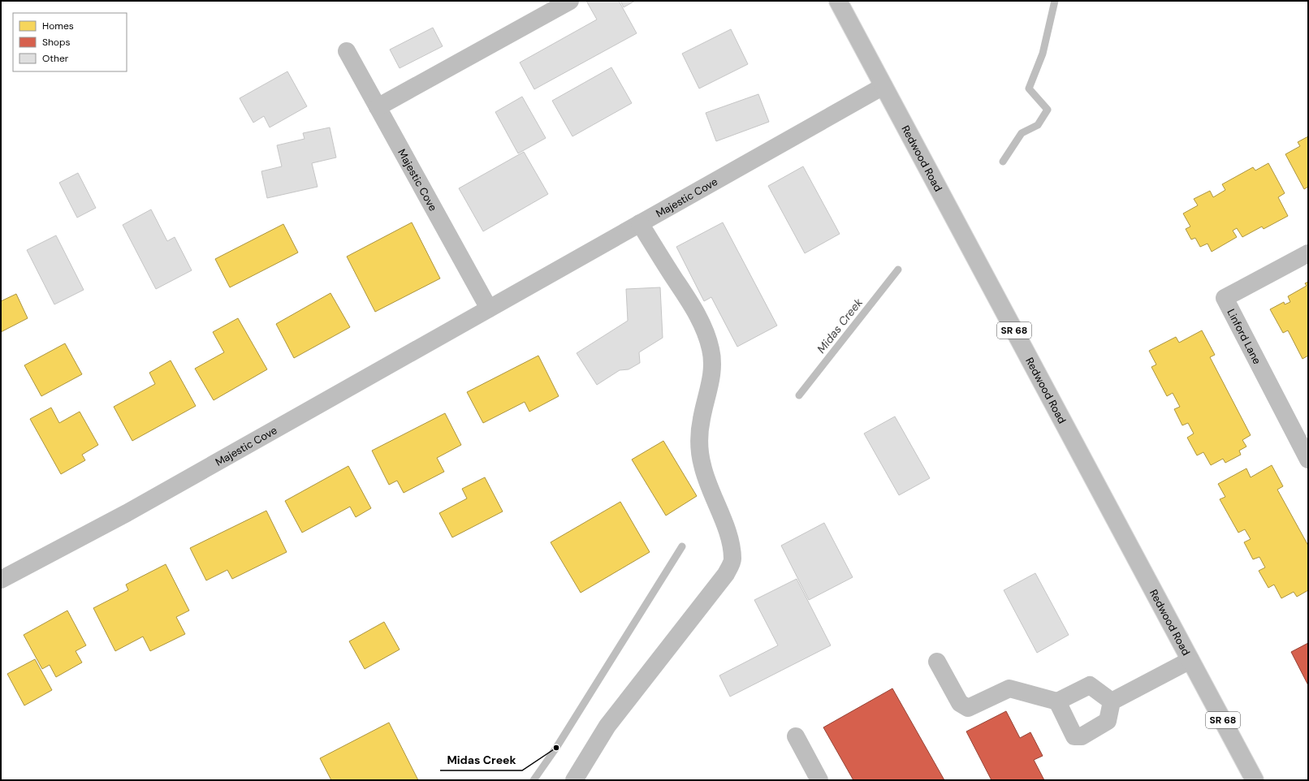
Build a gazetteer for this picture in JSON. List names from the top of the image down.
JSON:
{
  "streets": {
    "street": [
      "Redwood Road",
      "Majestic Cove",
      "SR 68",
      "Linford Lane"
    ]
  },
  "crossings": [
    ["Redwood Road", "Majestic Cove"]
  ],
  "water": ["Midas Creek"],
  "places": ["Midas Creek"],
  "legend": ["Homes", "Shops", "Other"]
}
